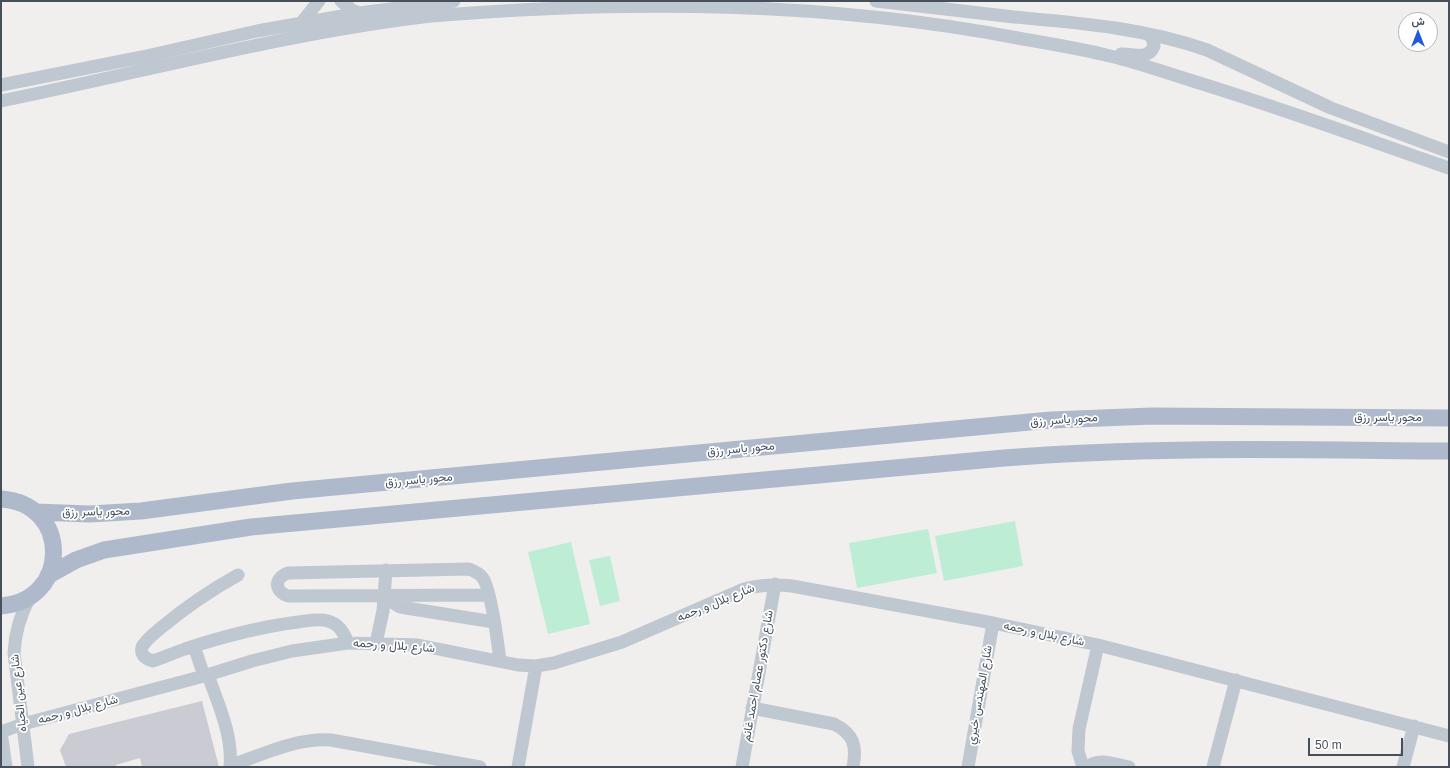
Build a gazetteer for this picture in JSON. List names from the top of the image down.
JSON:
{
  "streets": {
    "main road": ["محور ياسر رزق"],
    "street": [
      "شارع بلال و رحمه",
      "شارع دكتور عصام احمد غانم",
      "شارع عين الحياه",
      "شارع المهندس خيري"
    ]
  },
  "crossings": [
    ["شارع بلال و رحمه", "شارع دكتور عصام احمد غانم"],
    ["شارع بلال و رحمه", "شارع عين الحياه"],
    ["شارع بلال و رحمه", "شارع المهندس خيري"]
  ],
  "scale_bar": "50 m",
  "north": "top"
}
